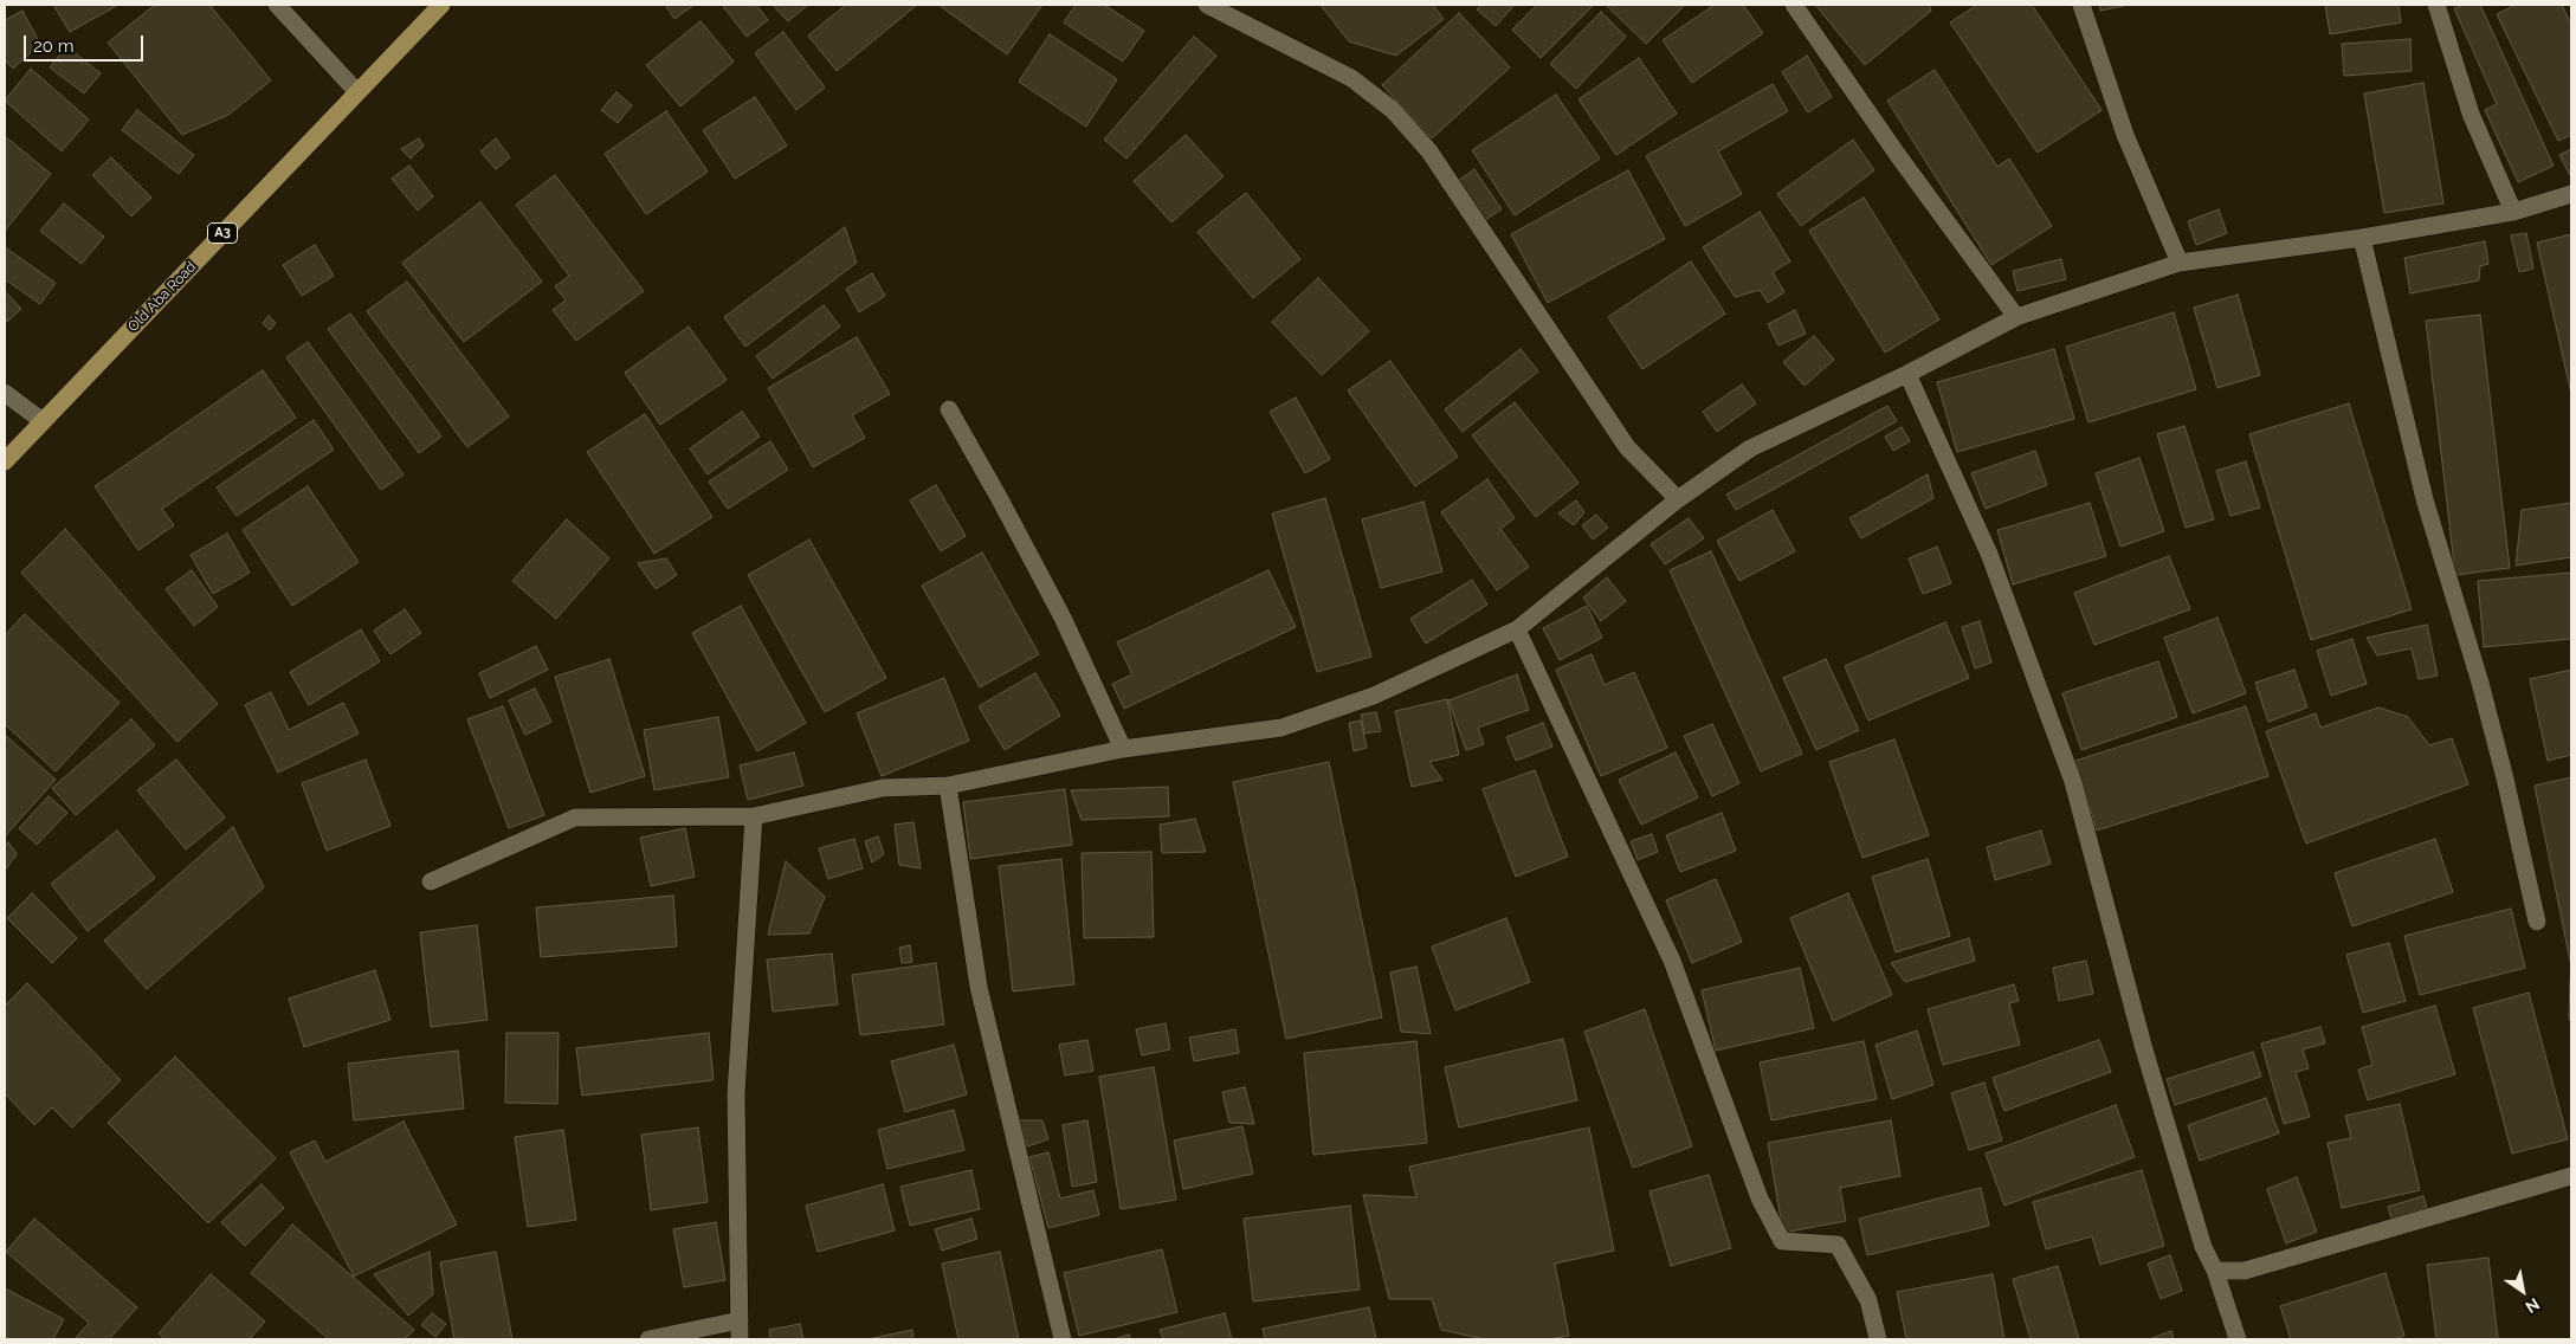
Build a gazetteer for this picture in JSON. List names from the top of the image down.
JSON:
{
  "streets": {
    "main road": ["A3", "Old Aba Road"]
  },
  "scale_bar": "20 m",
  "north": "bottom right"
}
